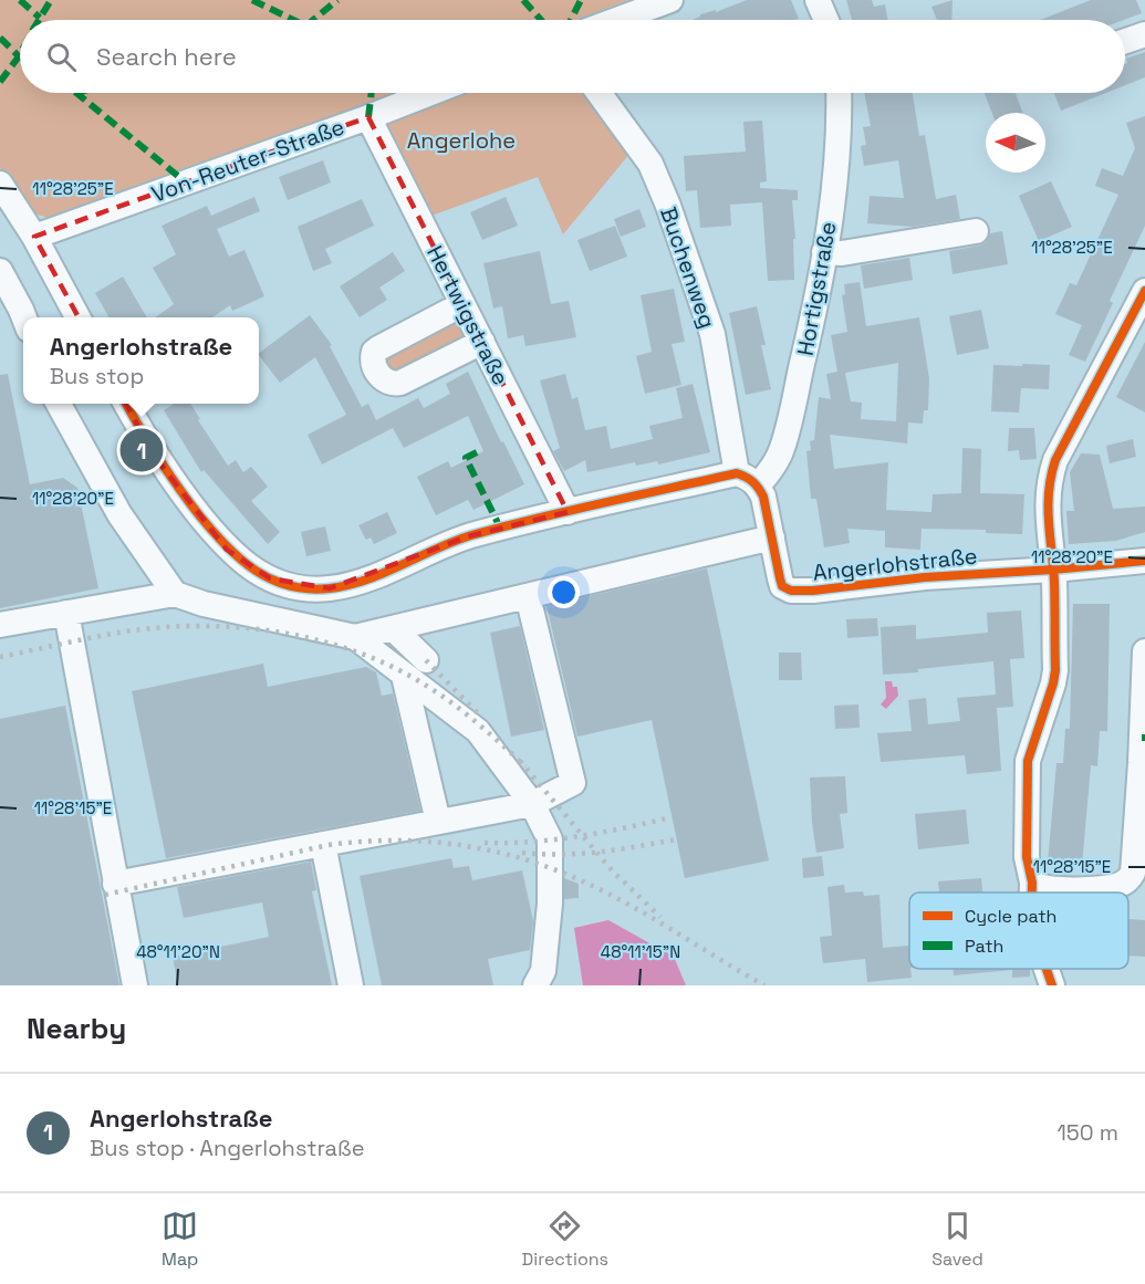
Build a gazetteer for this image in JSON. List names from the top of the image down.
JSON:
{
  "streets": {
    "street": [
      "Von-Reuter-Straße",
      "Buchenweg",
      "Hortigstraße",
      "Hertwigstraße",
      "Angerlohstraße"
    ]
  },
  "crossings": [
    ["Von-Reuter-Straße", "Hertwigstraße"],
    ["Buchenweg", "Hortigstraße"],
    ["Buchenweg", "Angerlohstraße"],
    ["Hortigstraße", "Angerlohstraße"]
  ],
  "parks": ["Angerlohe"],
  "legend": ["Cycle path", "Path"],
  "north": "left",
  "page": {
    "search": "Search here",
    "popup": ["Angerlohstraße", "Bus stop"],
    "pins": "1",
    "heading": "Nearby",
    "list": [
      {
        "mark": "1",
        "name": "Angerlohstraße",
        "note": "Bus stop · Angerlohstraße",
        "value": "150 m"
      }
    ],
    "nav": ["Map", "Directions", "Saved"]
  },
  "coordinates": [
    "11°28'25\"E",
    "11°28'20\"E",
    "11°28'15\"E",
    "48°11'20\"N",
    "48°11'15\"N"
  ]
}
